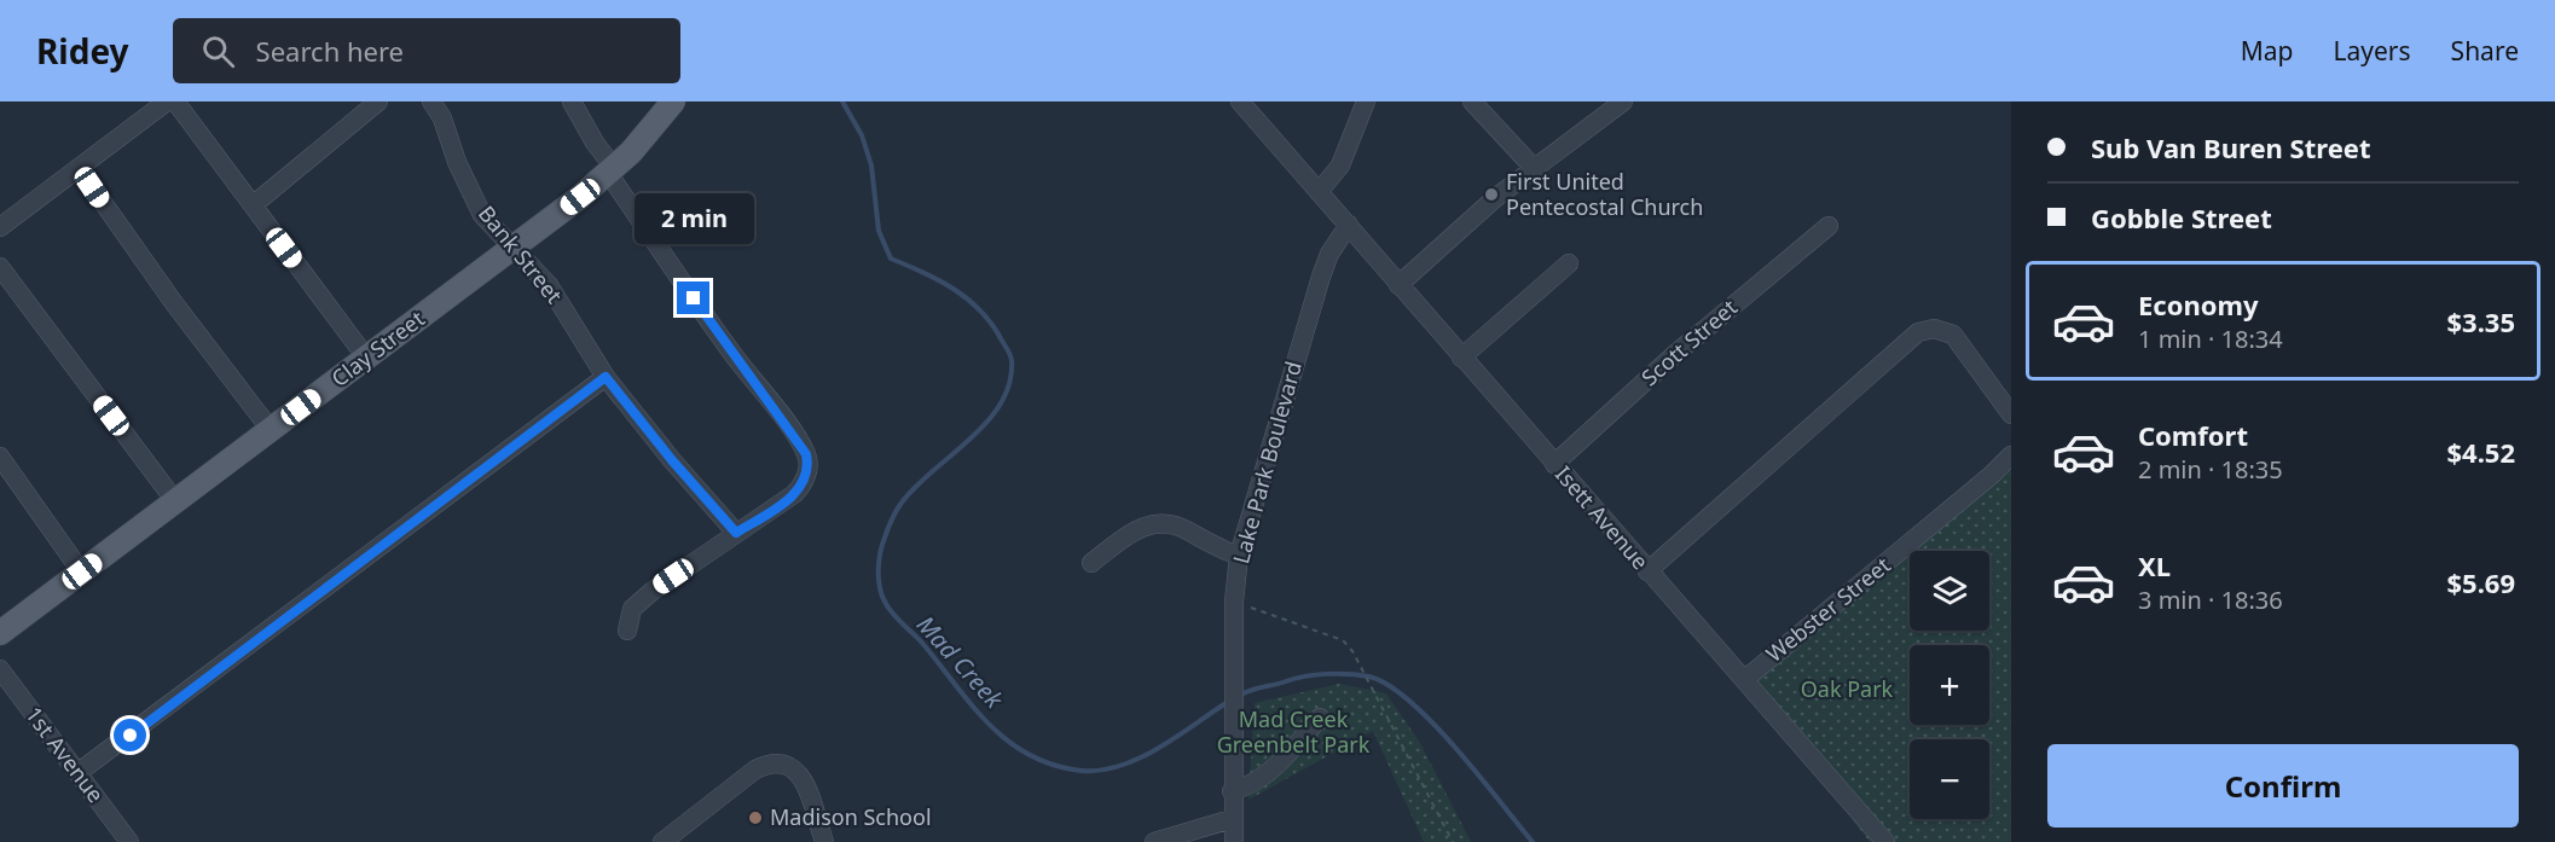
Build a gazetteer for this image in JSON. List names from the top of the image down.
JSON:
{
  "streets": {
    "main road": ["Clay Street"],
    "street": [
      "Bank Street",
      "Scott Street",
      "Lake Park Boulevard",
      "Isett Avenue",
      "Webster Street",
      "1st Avenue"
    ]
  },
  "crossings": [
    ["Bank Street", "Clay Street"],
    ["Scott Street", "Isett Avenue"],
    ["Lake Park Boulevard", "Isett Avenue"],
    ["Isett Avenue", "Webster Street"]
  ],
  "water": ["Mad Creek"],
  "parks": ["Oak Park", "Mad Creek Greenbelt Park"],
  "places": ["First United Pentecostal Church", "Madison School"],
  "page": {
    "header": "Ridey",
    "search": "Search here",
    "nav": ["Map", "Layers", "Share"],
    "banner": ["Sub Van Buren Street", "Gobble Street"],
    "bubble": "2 min",
    "list": [
      {
        "name": "Economy",
        "note": "1 min · 18:34",
        "value": "$3.35"
      },
      {
        "name": "Comfort",
        "note": "2 min · 18:35",
        "value": "$4.52"
      },
      {
        "name": "XL",
        "note": "3 min · 18:36",
        "value": "$5.69"
      }
    ],
    "map_buttons": ["+", "−"],
    "buttons": "Confirm"
  }
}
